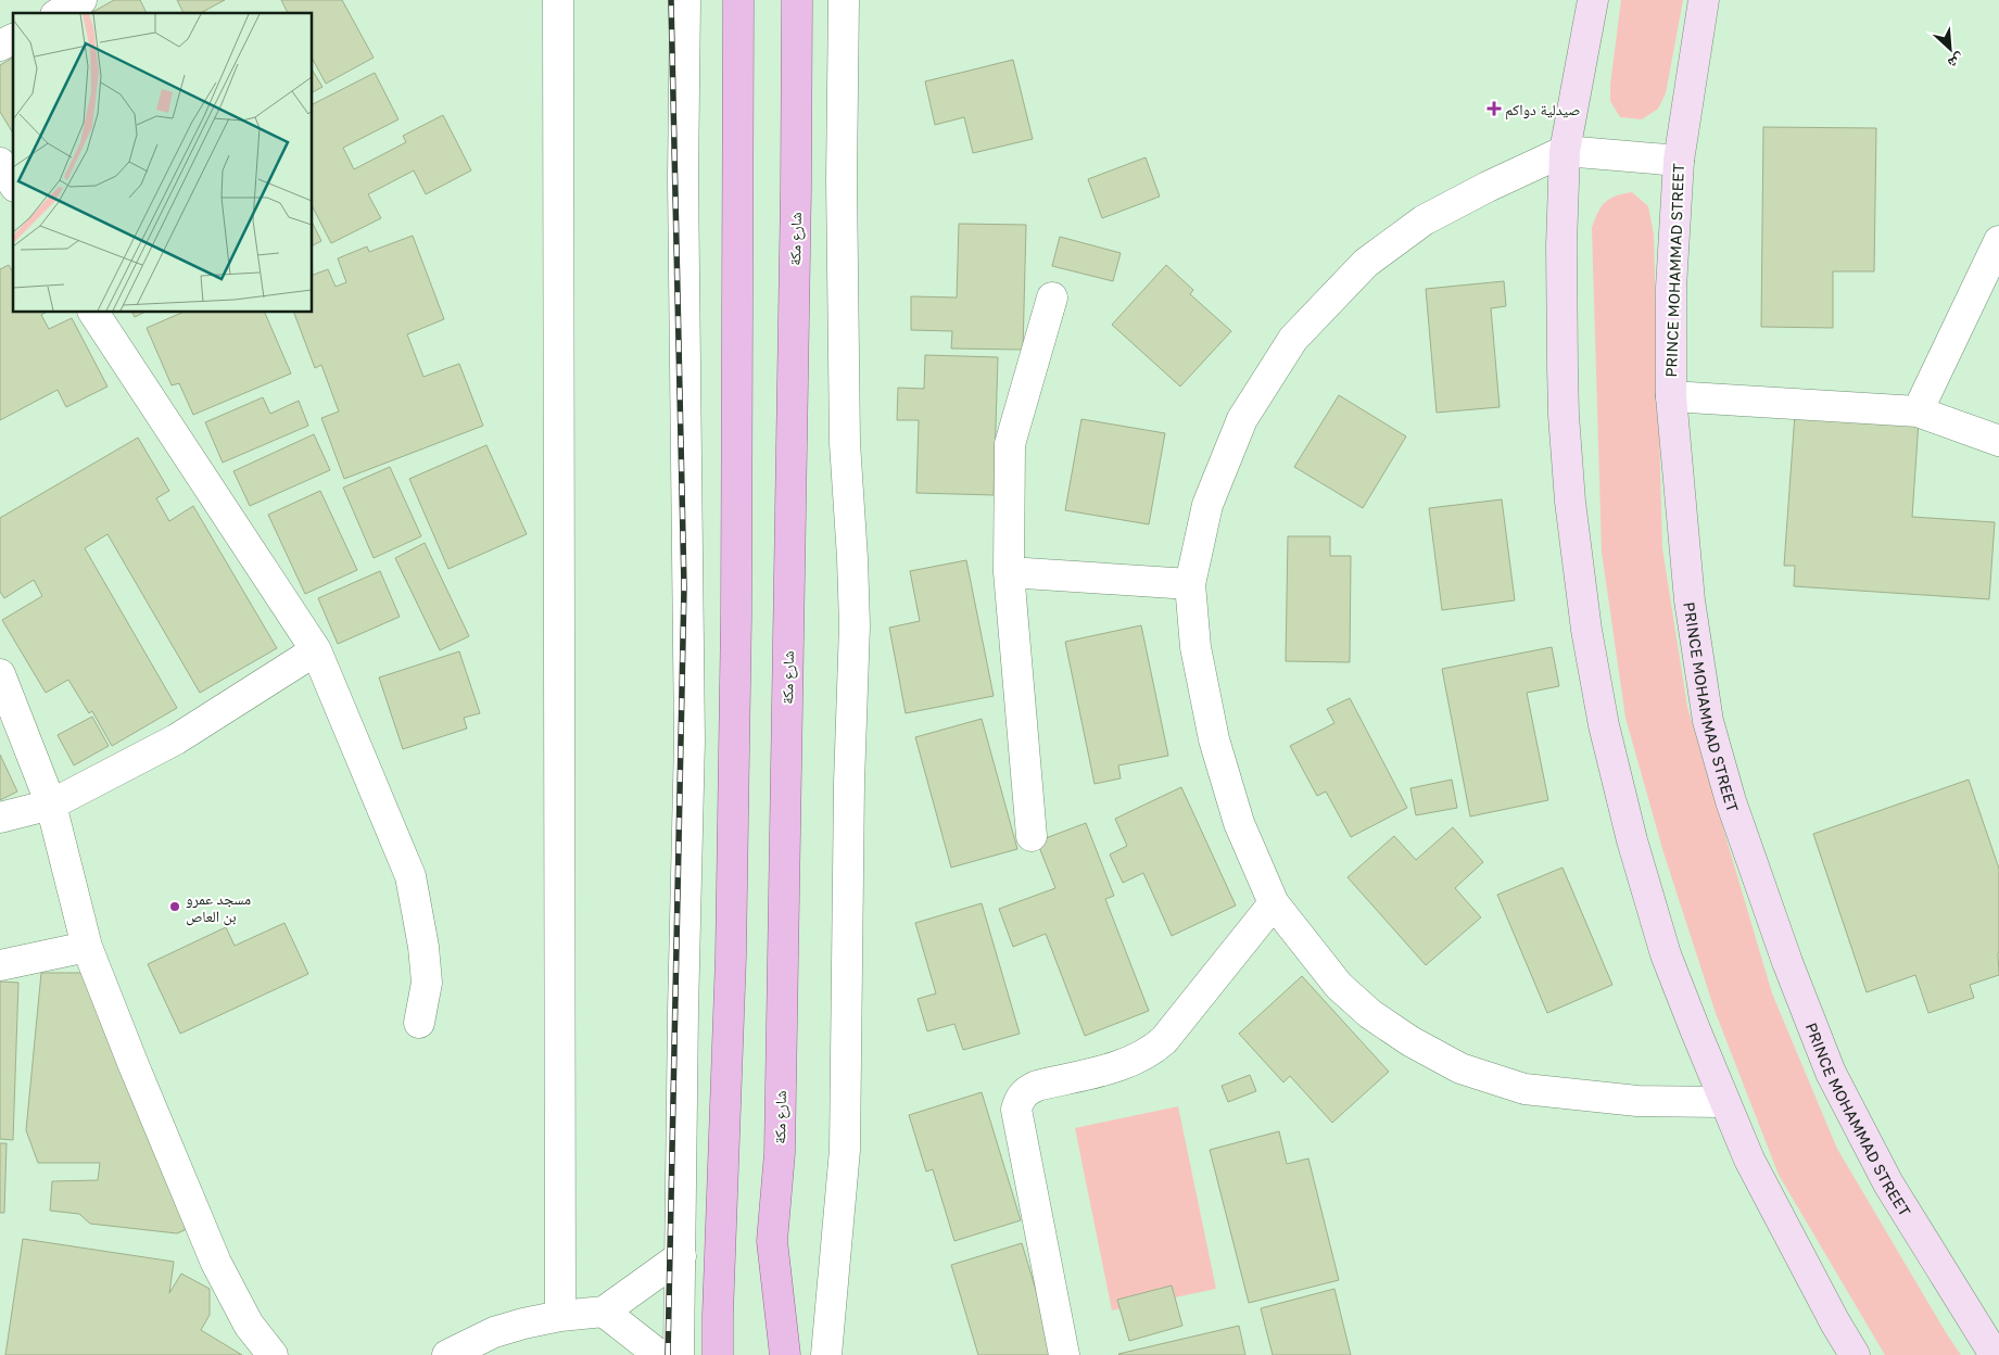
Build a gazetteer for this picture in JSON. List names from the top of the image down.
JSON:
{
  "streets": {
    "main road": ["شارع مكة", "PRINCE MOHAMMAD STREET"]
  },
  "places": {
    "health": ["صيدلية دواكم"],
    "other": ["مسجد عمرو بن العاص"]
  },
  "north": "bottom right"
}
